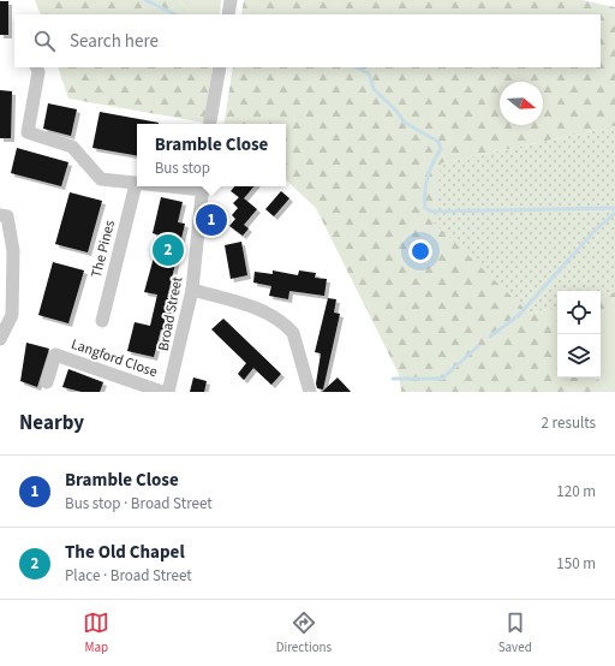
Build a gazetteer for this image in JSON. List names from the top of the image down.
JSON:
{
  "streets": {
    "street": ["The Pines", "Broad Street", "Langford Close"]
  },
  "north": "right",
  "page": {
    "search": "Search here",
    "popup": ["Bramble Close", "Bus stop"],
    "pins": ["1", "2"],
    "heading": ["Nearby", "2 results"],
    "list": [
      {
        "mark": "1",
        "name": "Bramble Close",
        "note": "Bus stop · Broad Street",
        "value": "120 m"
      },
      {
        "mark": "2",
        "name": "The Old Chapel",
        "note": "Place · Broad Street",
        "value": "150 m"
      }
    ],
    "nav": ["Map", "Directions", "Saved"]
  }
}
